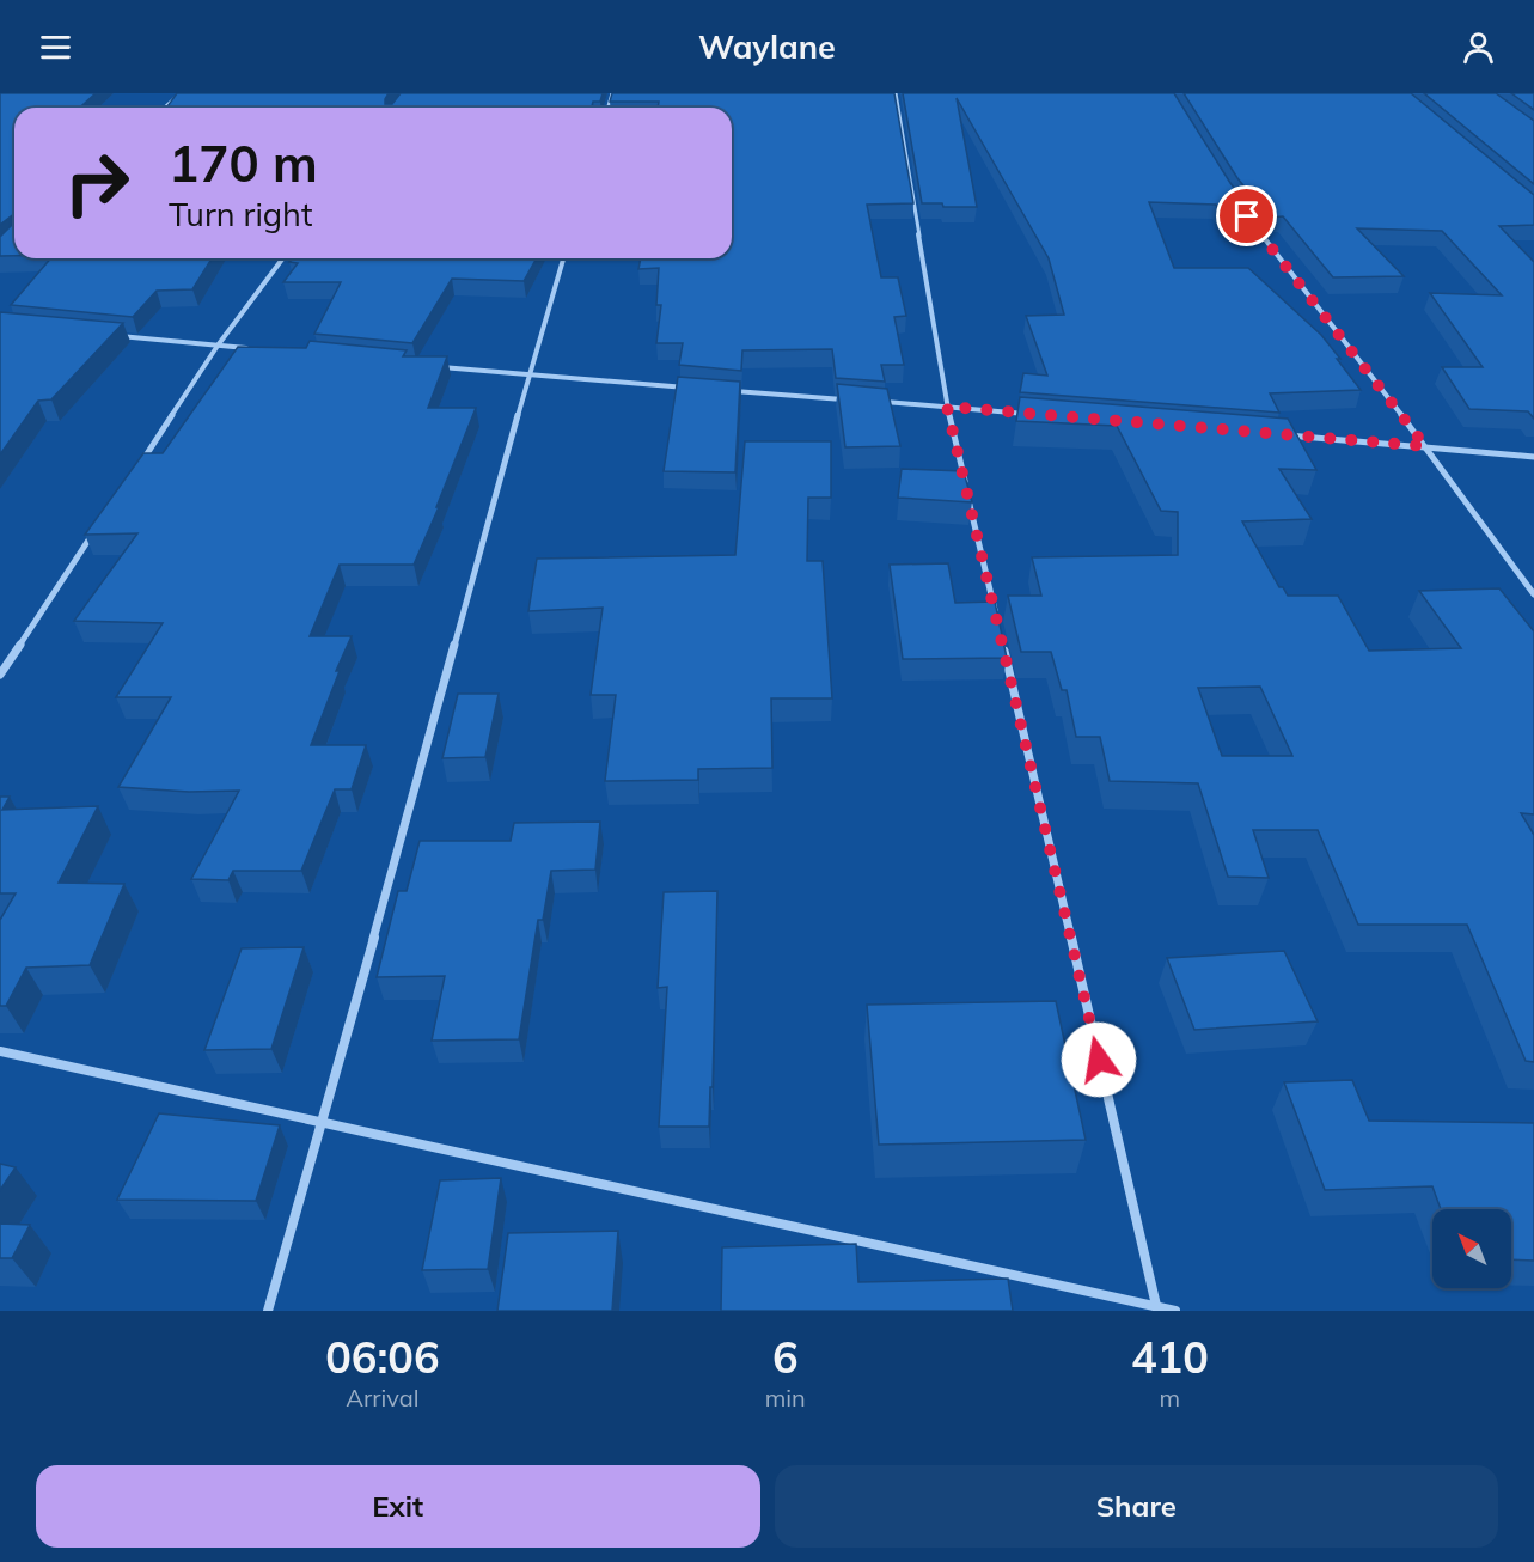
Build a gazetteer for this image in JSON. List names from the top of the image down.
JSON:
{
  "north": "top left",
  "page": {
    "header": "Waylane",
    "turn": ["170 m", "Turn right"],
    "eta": [
      "06:06",
      "Arrival",
      "6",
      "min",
      "410",
      "m"
    ],
    "buttons": ["Exit", "Share"]
  }
}
